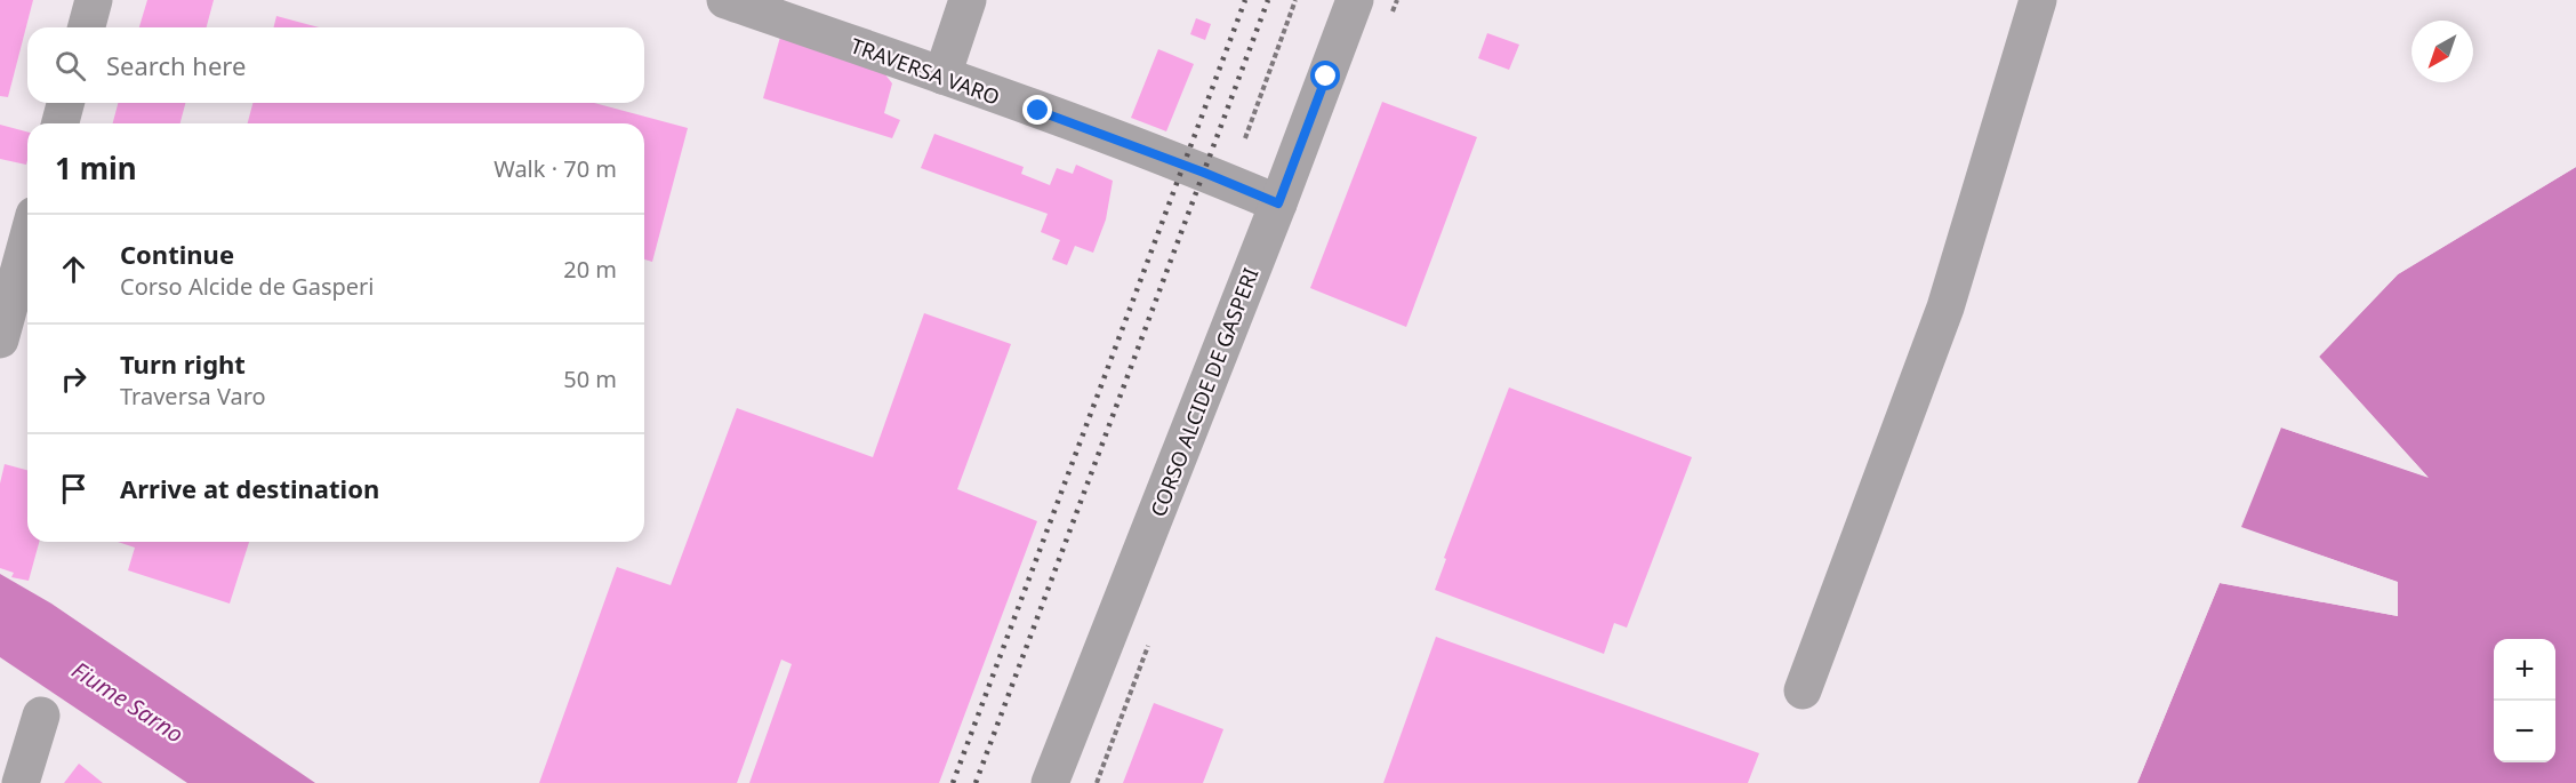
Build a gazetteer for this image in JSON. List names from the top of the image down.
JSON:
{
  "streets": {
    "street": ["TRAVERSA VARO", "CORSO ALCIDE DE GASPERI"]
  },
  "crossings": [
    ["TRAVERSA VARO", "CORSO ALCIDE DE GASPERI"]
  ],
  "water": ["Fiume Sarno"],
  "north": "bottom left",
  "page": {
    "search": "Search here",
    "heading": ["1 min", "Walk · 70 m"],
    "list": [
      ["Continue", "Corso Alcide de Gasperi", "20 m"],
      ["Turn right", "Traversa Varo", "50 m"],
      "Arrive at destination"
    ],
    "map_buttons": ["+", "−"]
  }
}
